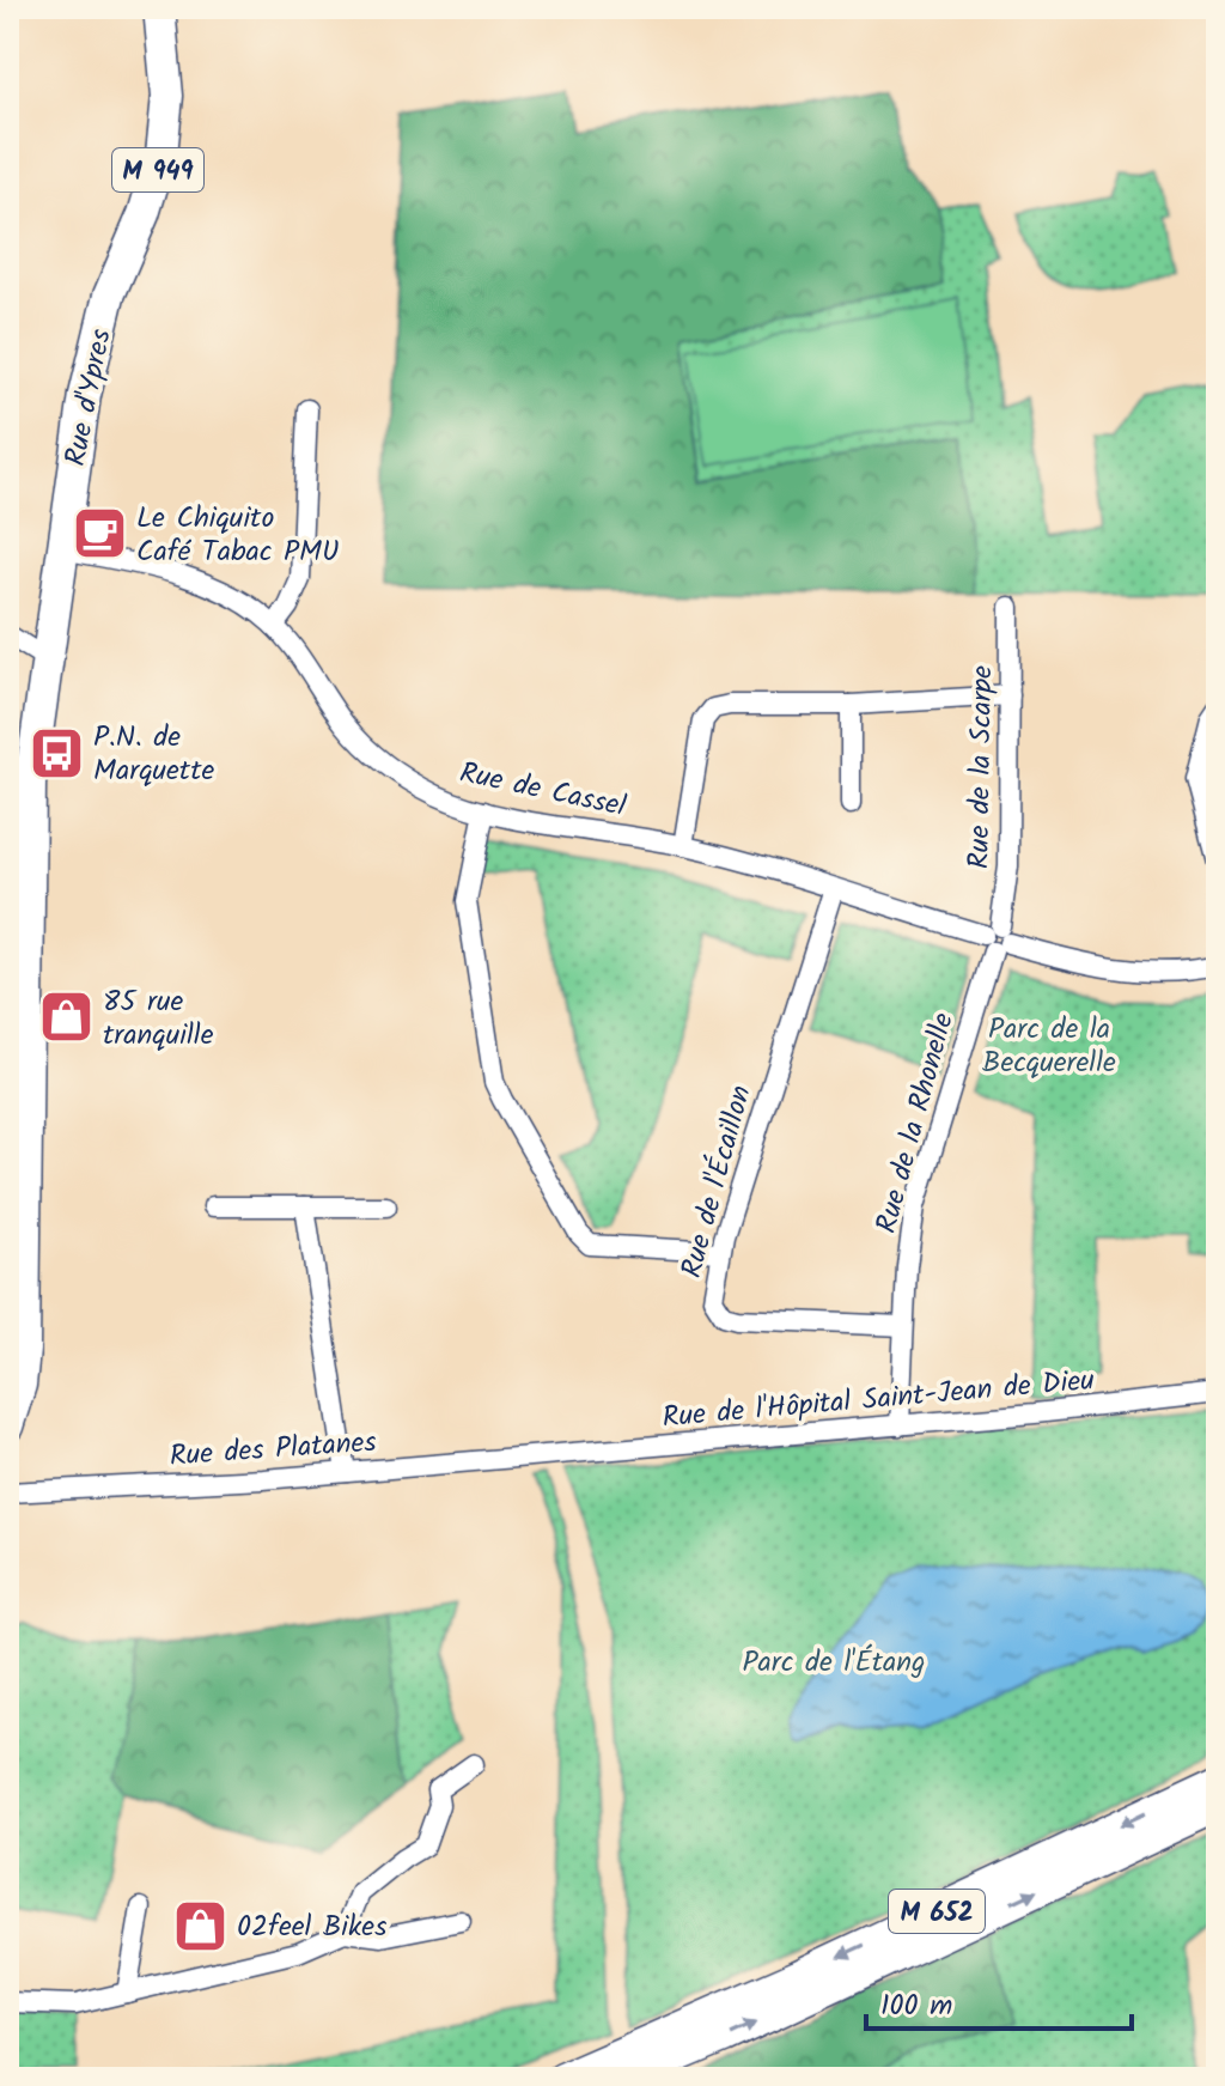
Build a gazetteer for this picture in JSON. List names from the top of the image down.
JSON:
{
  "streets": {
    "main road": ["M 949", "Rue d'Ypres", "M 652"],
    "street": [
      "Rue de la Scarpe",
      "Rue de Cassel",
      "Rue de la Rhonelle",
      "Rue de l'Écaillon",
      "Rue de l'Hôpital Saint-Jean de Dieu",
      "Rue des Platanes"
    ]
  },
  "crossings": [
    ["Rue d'Ypres", "Rue de Cassel"],
    ["Rue de la Scarpe", "Rue de Cassel"],
    ["Rue de la Scarpe", "Rue de la Rhonelle"],
    ["Rue de Cassel", "Rue de la Rhonelle"],
    ["Rue de Cassel", "Rue de l'Écaillon"],
    ["Rue de la Rhonelle", "Rue de l'Écaillon"],
    ["Rue de la Rhonelle", "Rue de l'Hôpital Saint-Jean de Dieu"],
    ["Rue de l'Hôpital Saint-Jean de Dieu", "Rue des Platanes"]
  ],
  "parks": ["Parc de la Becquerelle", "Parc de l'Étang"],
  "places": {
    "cafe": ["Le Chiquito Café Tabac PMU"],
    "bus stop": ["P.N. de Marquette"],
    "shop": ["85 rue tranquille", "02feel Bikes"]
  },
  "scale_bar": "100 m"
}
